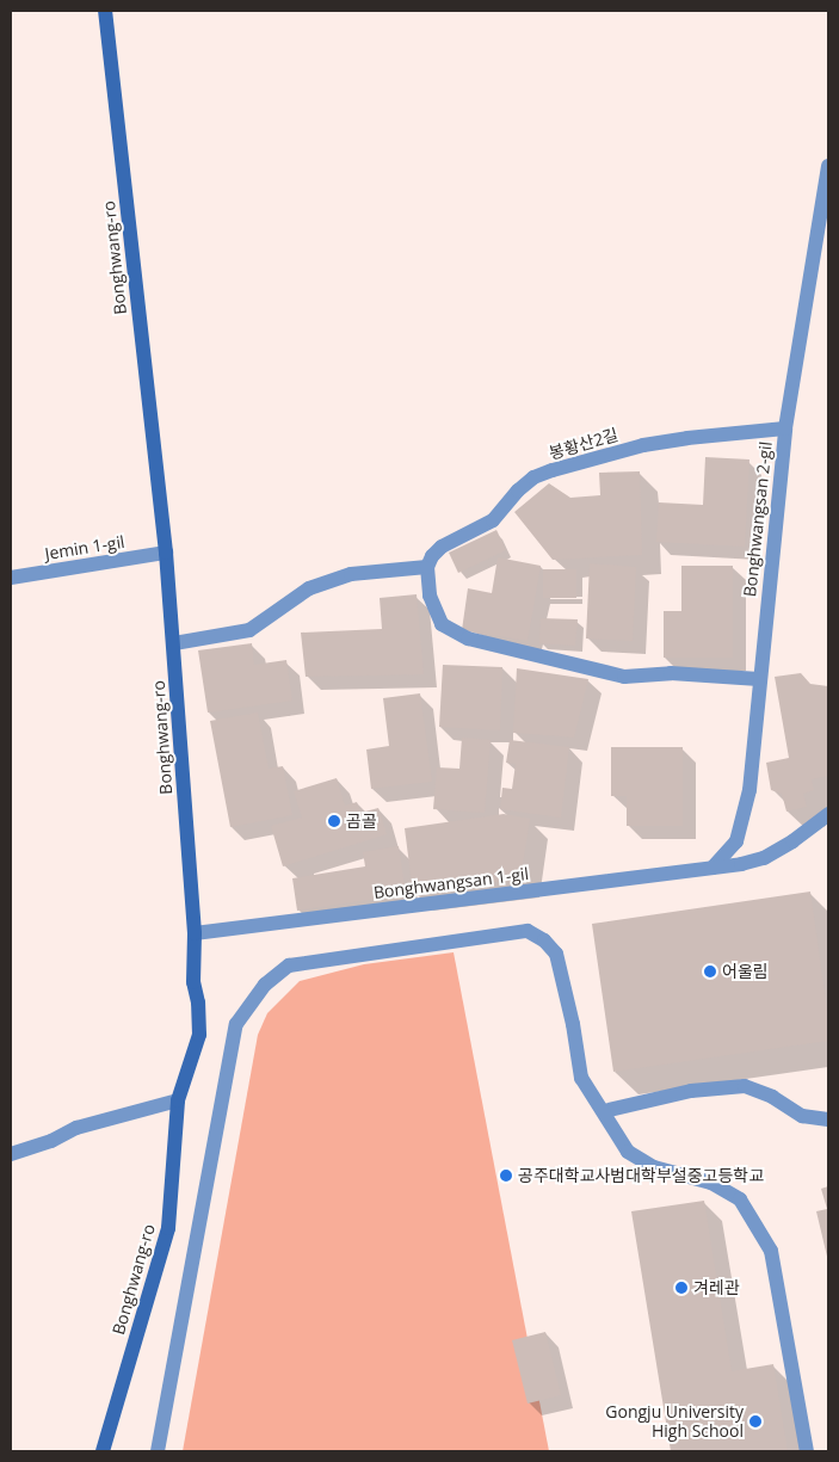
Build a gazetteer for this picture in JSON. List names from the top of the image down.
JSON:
{
  "streets": {
    "main road": ["Bonghwang-ro"],
    "street": [
      "봉황산2길",
      "Bonghwangsan 2-gil",
      "Jemin 1-gil",
      "Bonghwangsan 1-gil"
    ]
  },
  "crossings": [
    ["Bonghwang-ro", "Jemin 1-gil"],
    ["Bonghwang-ro", "Bonghwangsan 1-gil"],
    ["봉황산2길", "Bonghwangsan 2-gil"],
    ["Bonghwangsan 2-gil", "Bonghwangsan 1-gil"]
  ],
  "places": [
    "곰골",
    "어울림",
    "공주대학교사범대학부설중고등학교",
    "겨레관",
    "Gongju University High School"
  ]
}
